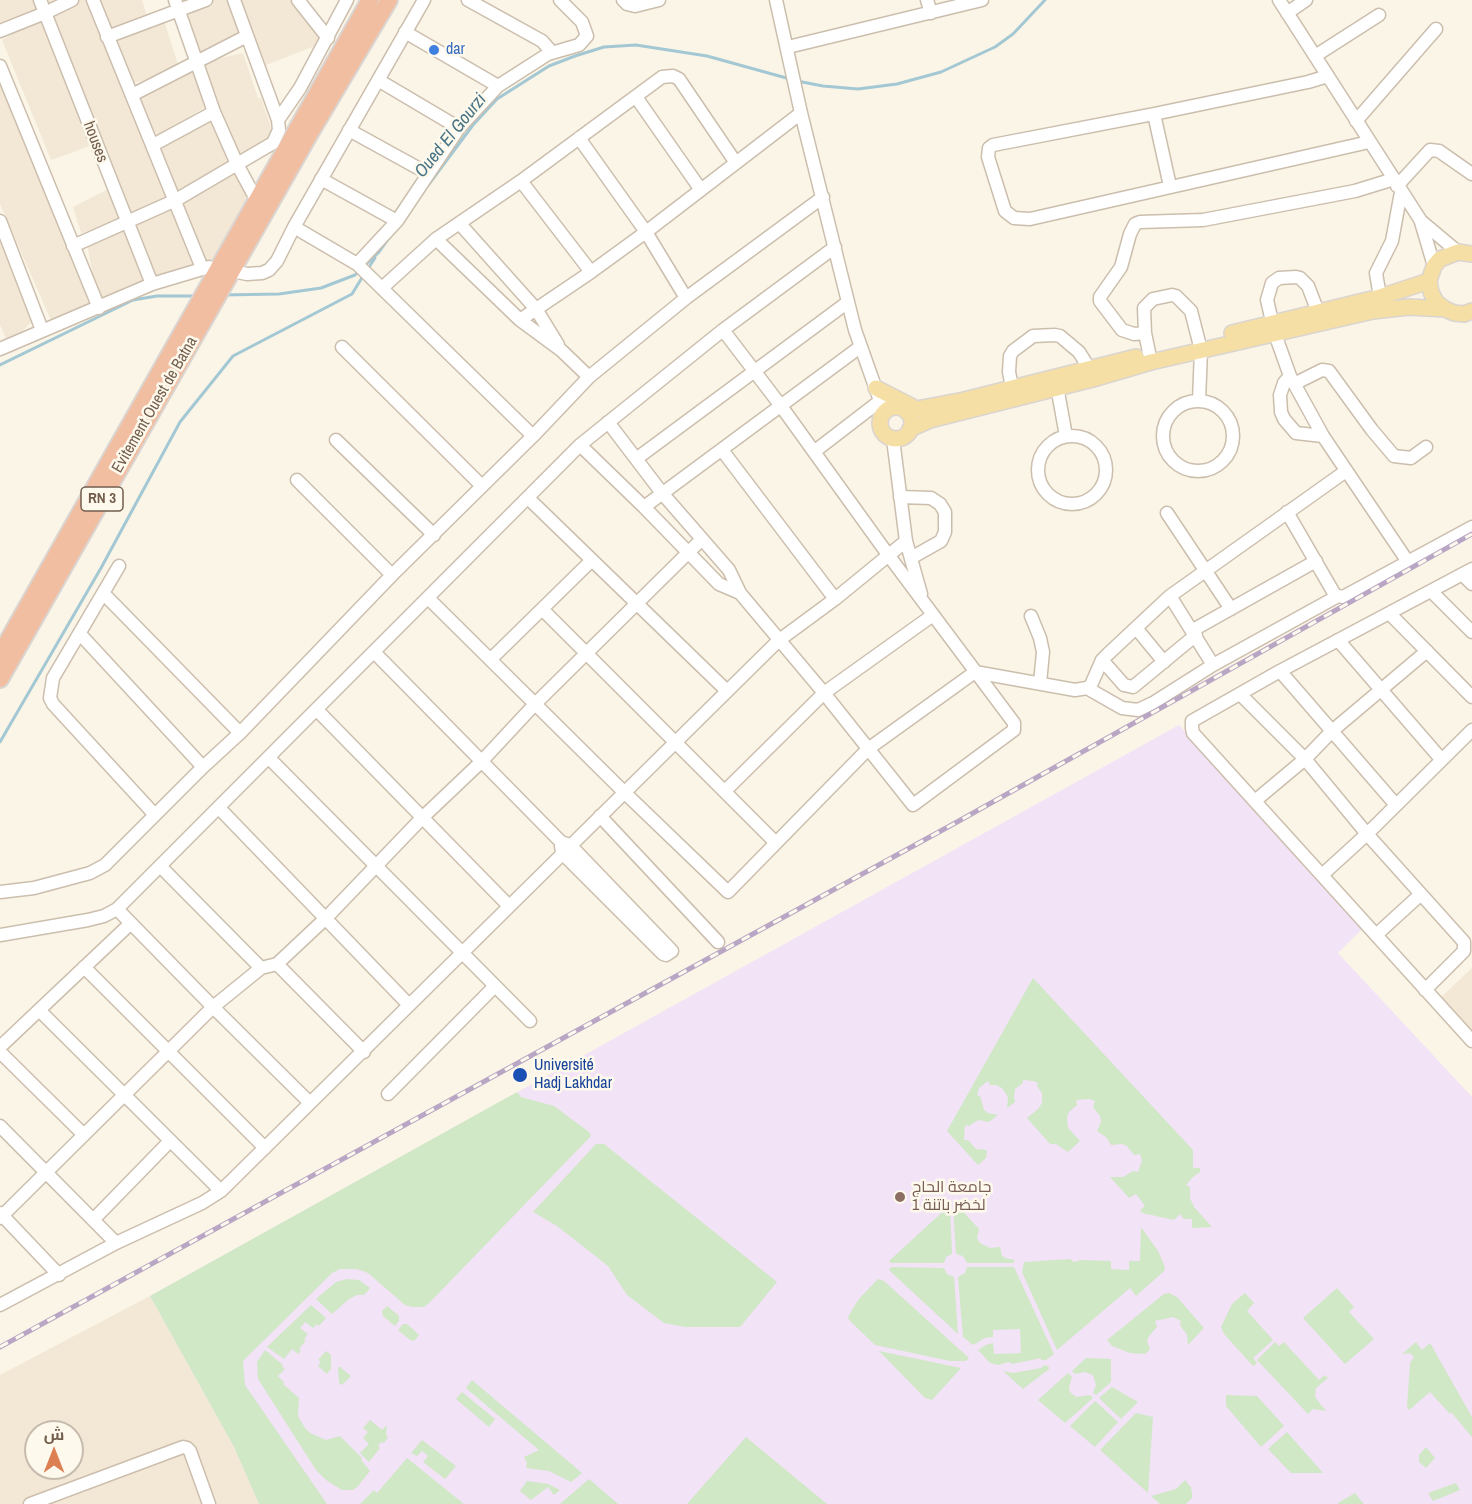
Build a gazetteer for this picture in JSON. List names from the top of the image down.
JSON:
{
  "streets": {
    "highway": ["Evitement Ouest de Batna", "RN 3"],
    "street": ["houses"]
  },
  "crossings": [
    ["Evitement Ouest de Batna", "RN 3"]
  ],
  "water": ["Oued El Gourzi"],
  "places": ["dar", "Université Hadj Lakhdar", "جامعة الحاج لخضر باتنة 1"],
  "north": "top"
}
